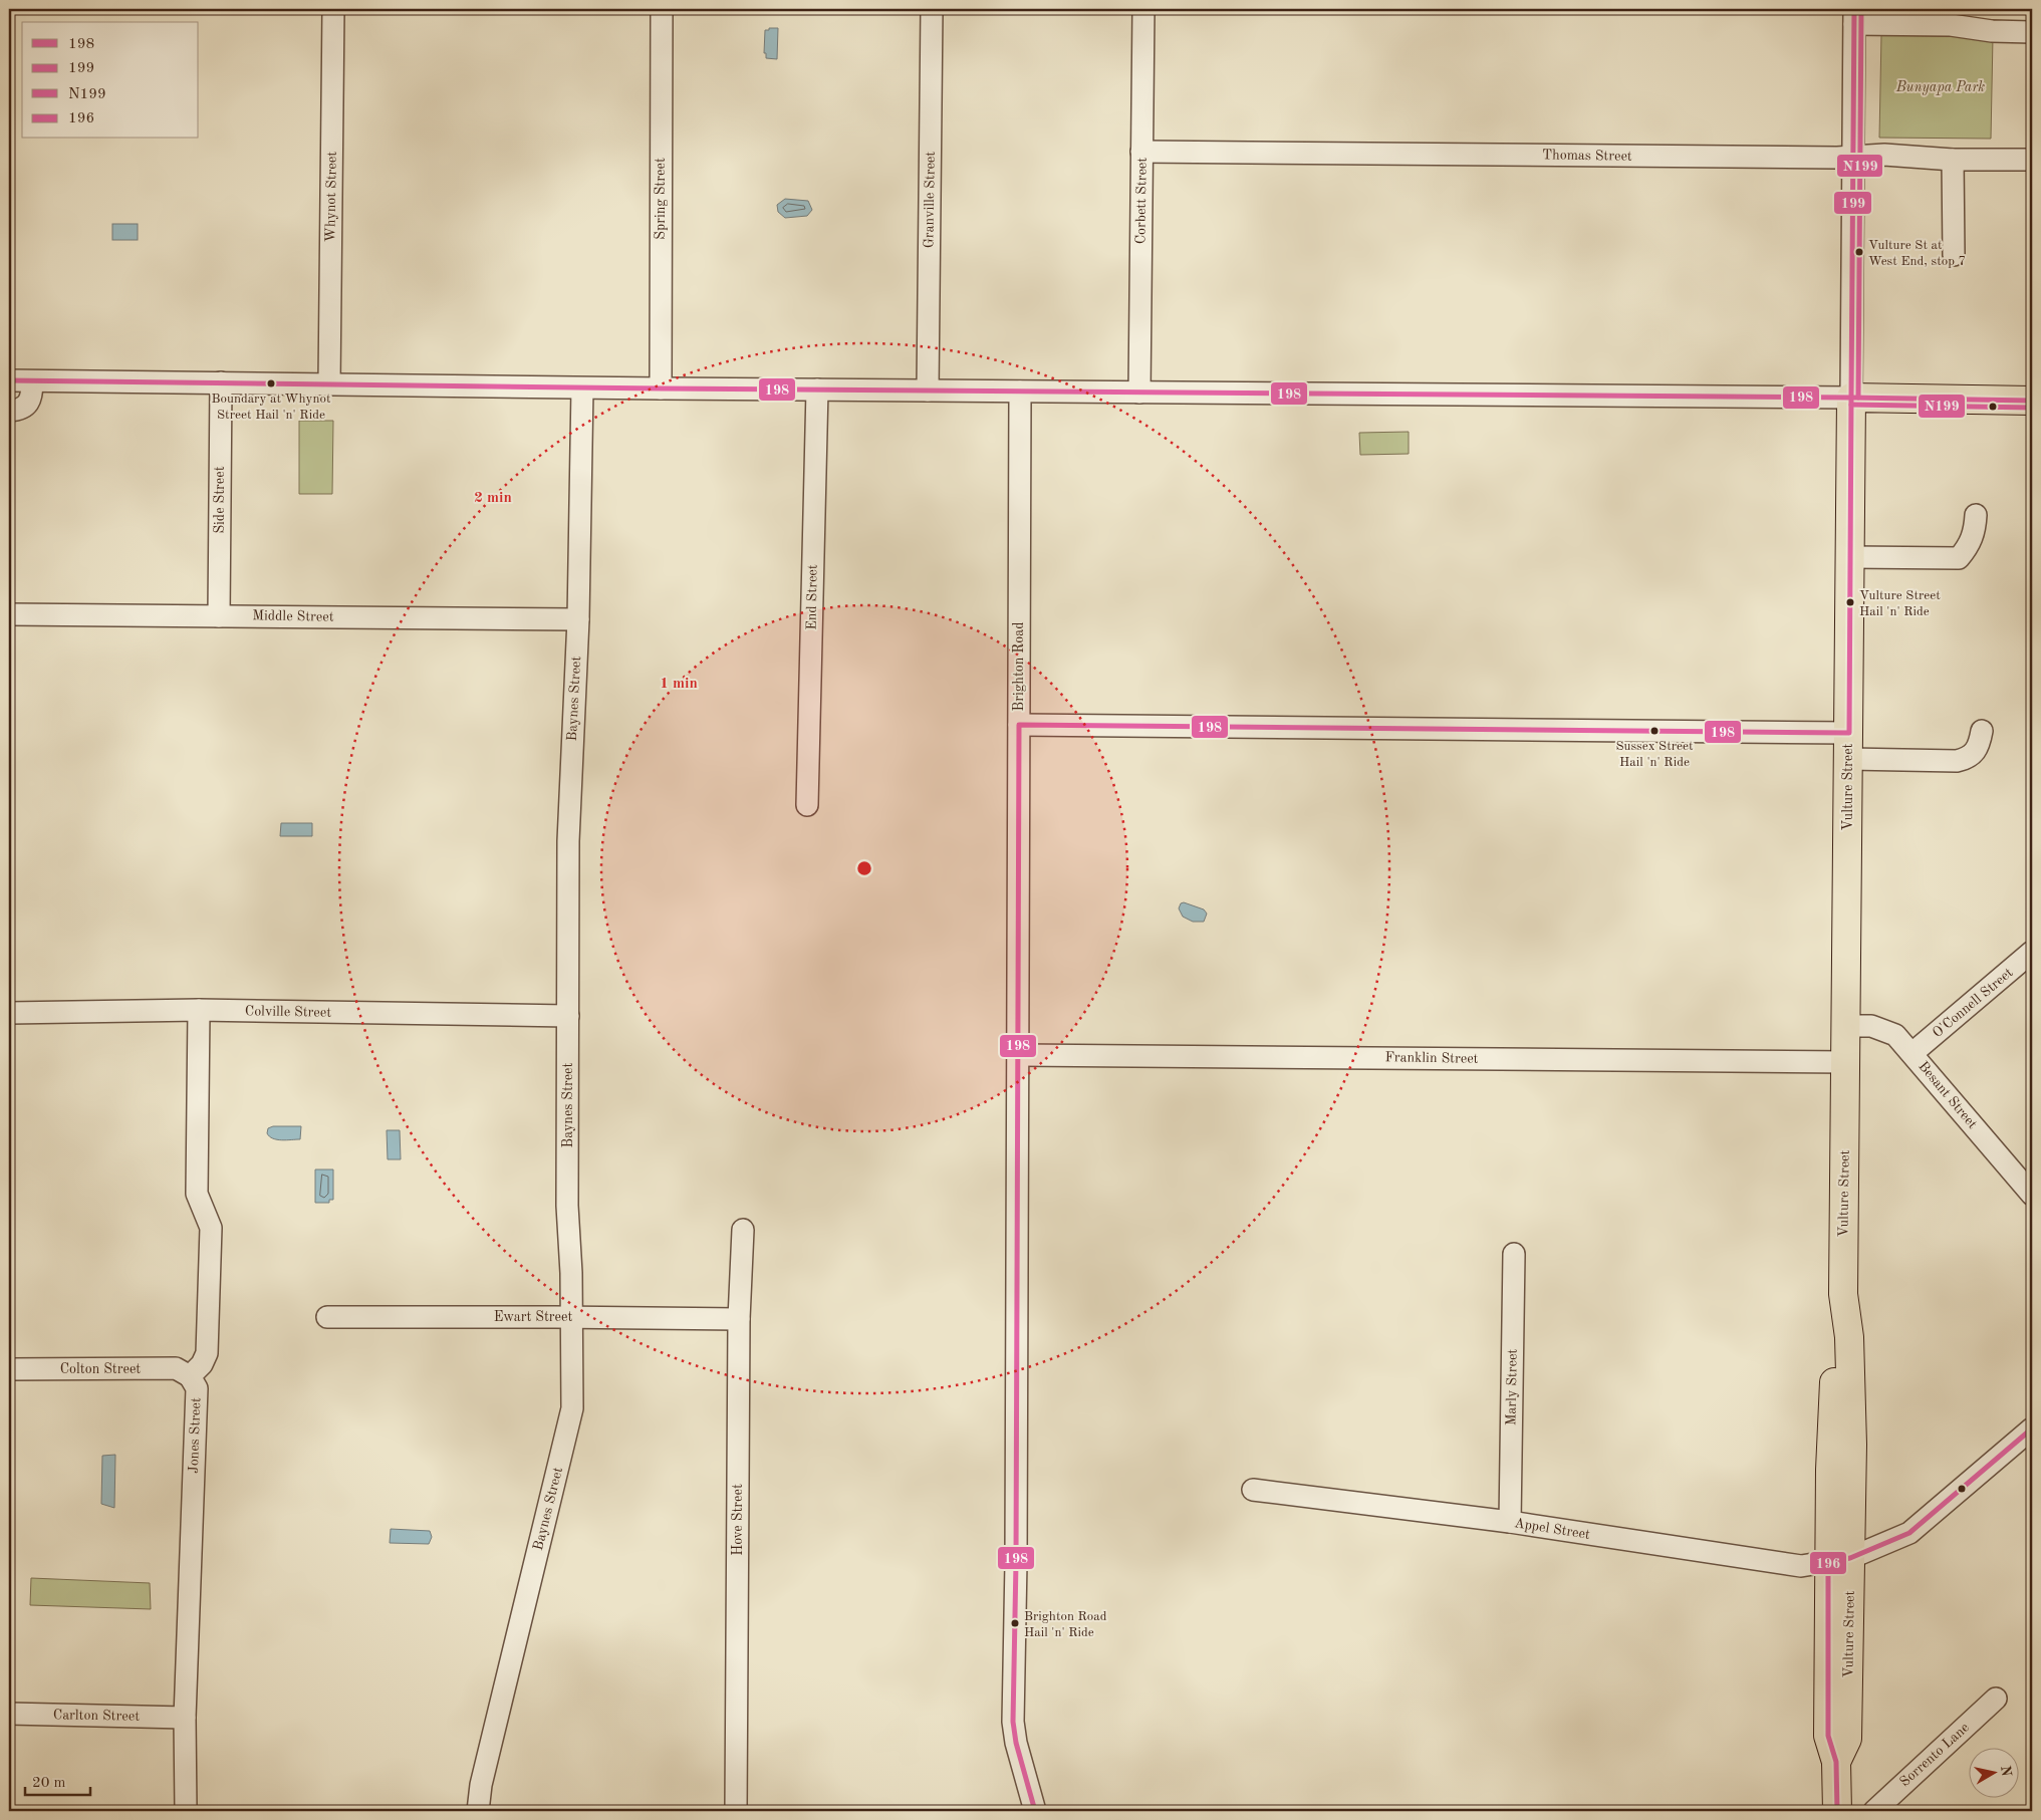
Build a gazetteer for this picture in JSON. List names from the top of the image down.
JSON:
{
  "streets": {
    "main road": ["Vulture Street"],
    "street": [
      "Thomas Street",
      "Whynot Street",
      "Spring Street",
      "Granville Street",
      "Corbett Street",
      "Side Street",
      "End Street",
      "Middle Street",
      "Brighton Road",
      "Baynes Street",
      "O'Connell Street",
      "Colville Street",
      "Franklin Street",
      "Besant Street",
      "Ewart Street",
      "Colton Street",
      "Marly Street",
      "Jones Street",
      "Hove Street",
      "Appel Street",
      "Carlton Street",
      "Sorrento Lane"
    ]
  },
  "crossings": [
    ["Thomas Street", "Corbett Street"],
    ["Thomas Street", "Vulture Street"],
    ["Side Street", "Middle Street"],
    ["Middle Street", "Baynes Street"],
    ["Brighton Road", "Franklin Street"],
    ["Baynes Street", "Colville Street"],
    ["Baynes Street", "Ewart Street"],
    ["Vulture Street", "Franklin Street"],
    ["Vulture Street", "Besant Street"],
    ["Vulture Street", "Appel Street"],
    ["O'Connell Street", "Besant Street"],
    ["Ewart Street", "Hove Street"],
    ["Colton Street", "Jones Street"],
    ["Marly Street", "Appel Street"],
    ["Jones Street", "Carlton Street"]
  ],
  "parks": ["Bunyapa Park"],
  "places": [
    "Vulture St at West End, stop 7",
    "Boundary at Whynot Street Hail 'n' Ride",
    "Vulture Street Hail 'n' Ride",
    "Sussex Street Hail 'n' Ride",
    "Brighton Road Hail 'n' Ride"
  ],
  "lines": [
    "transit line 199",
    "transit line N199",
    "transit line 198",
    "transit line 196"
  ],
  "legend": [
    "198",
    "199",
    "N199",
    "196"
  ],
  "scale_bar": "20 m",
  "north": "right",
  "rings": ["2 min", "1 min"]
}
